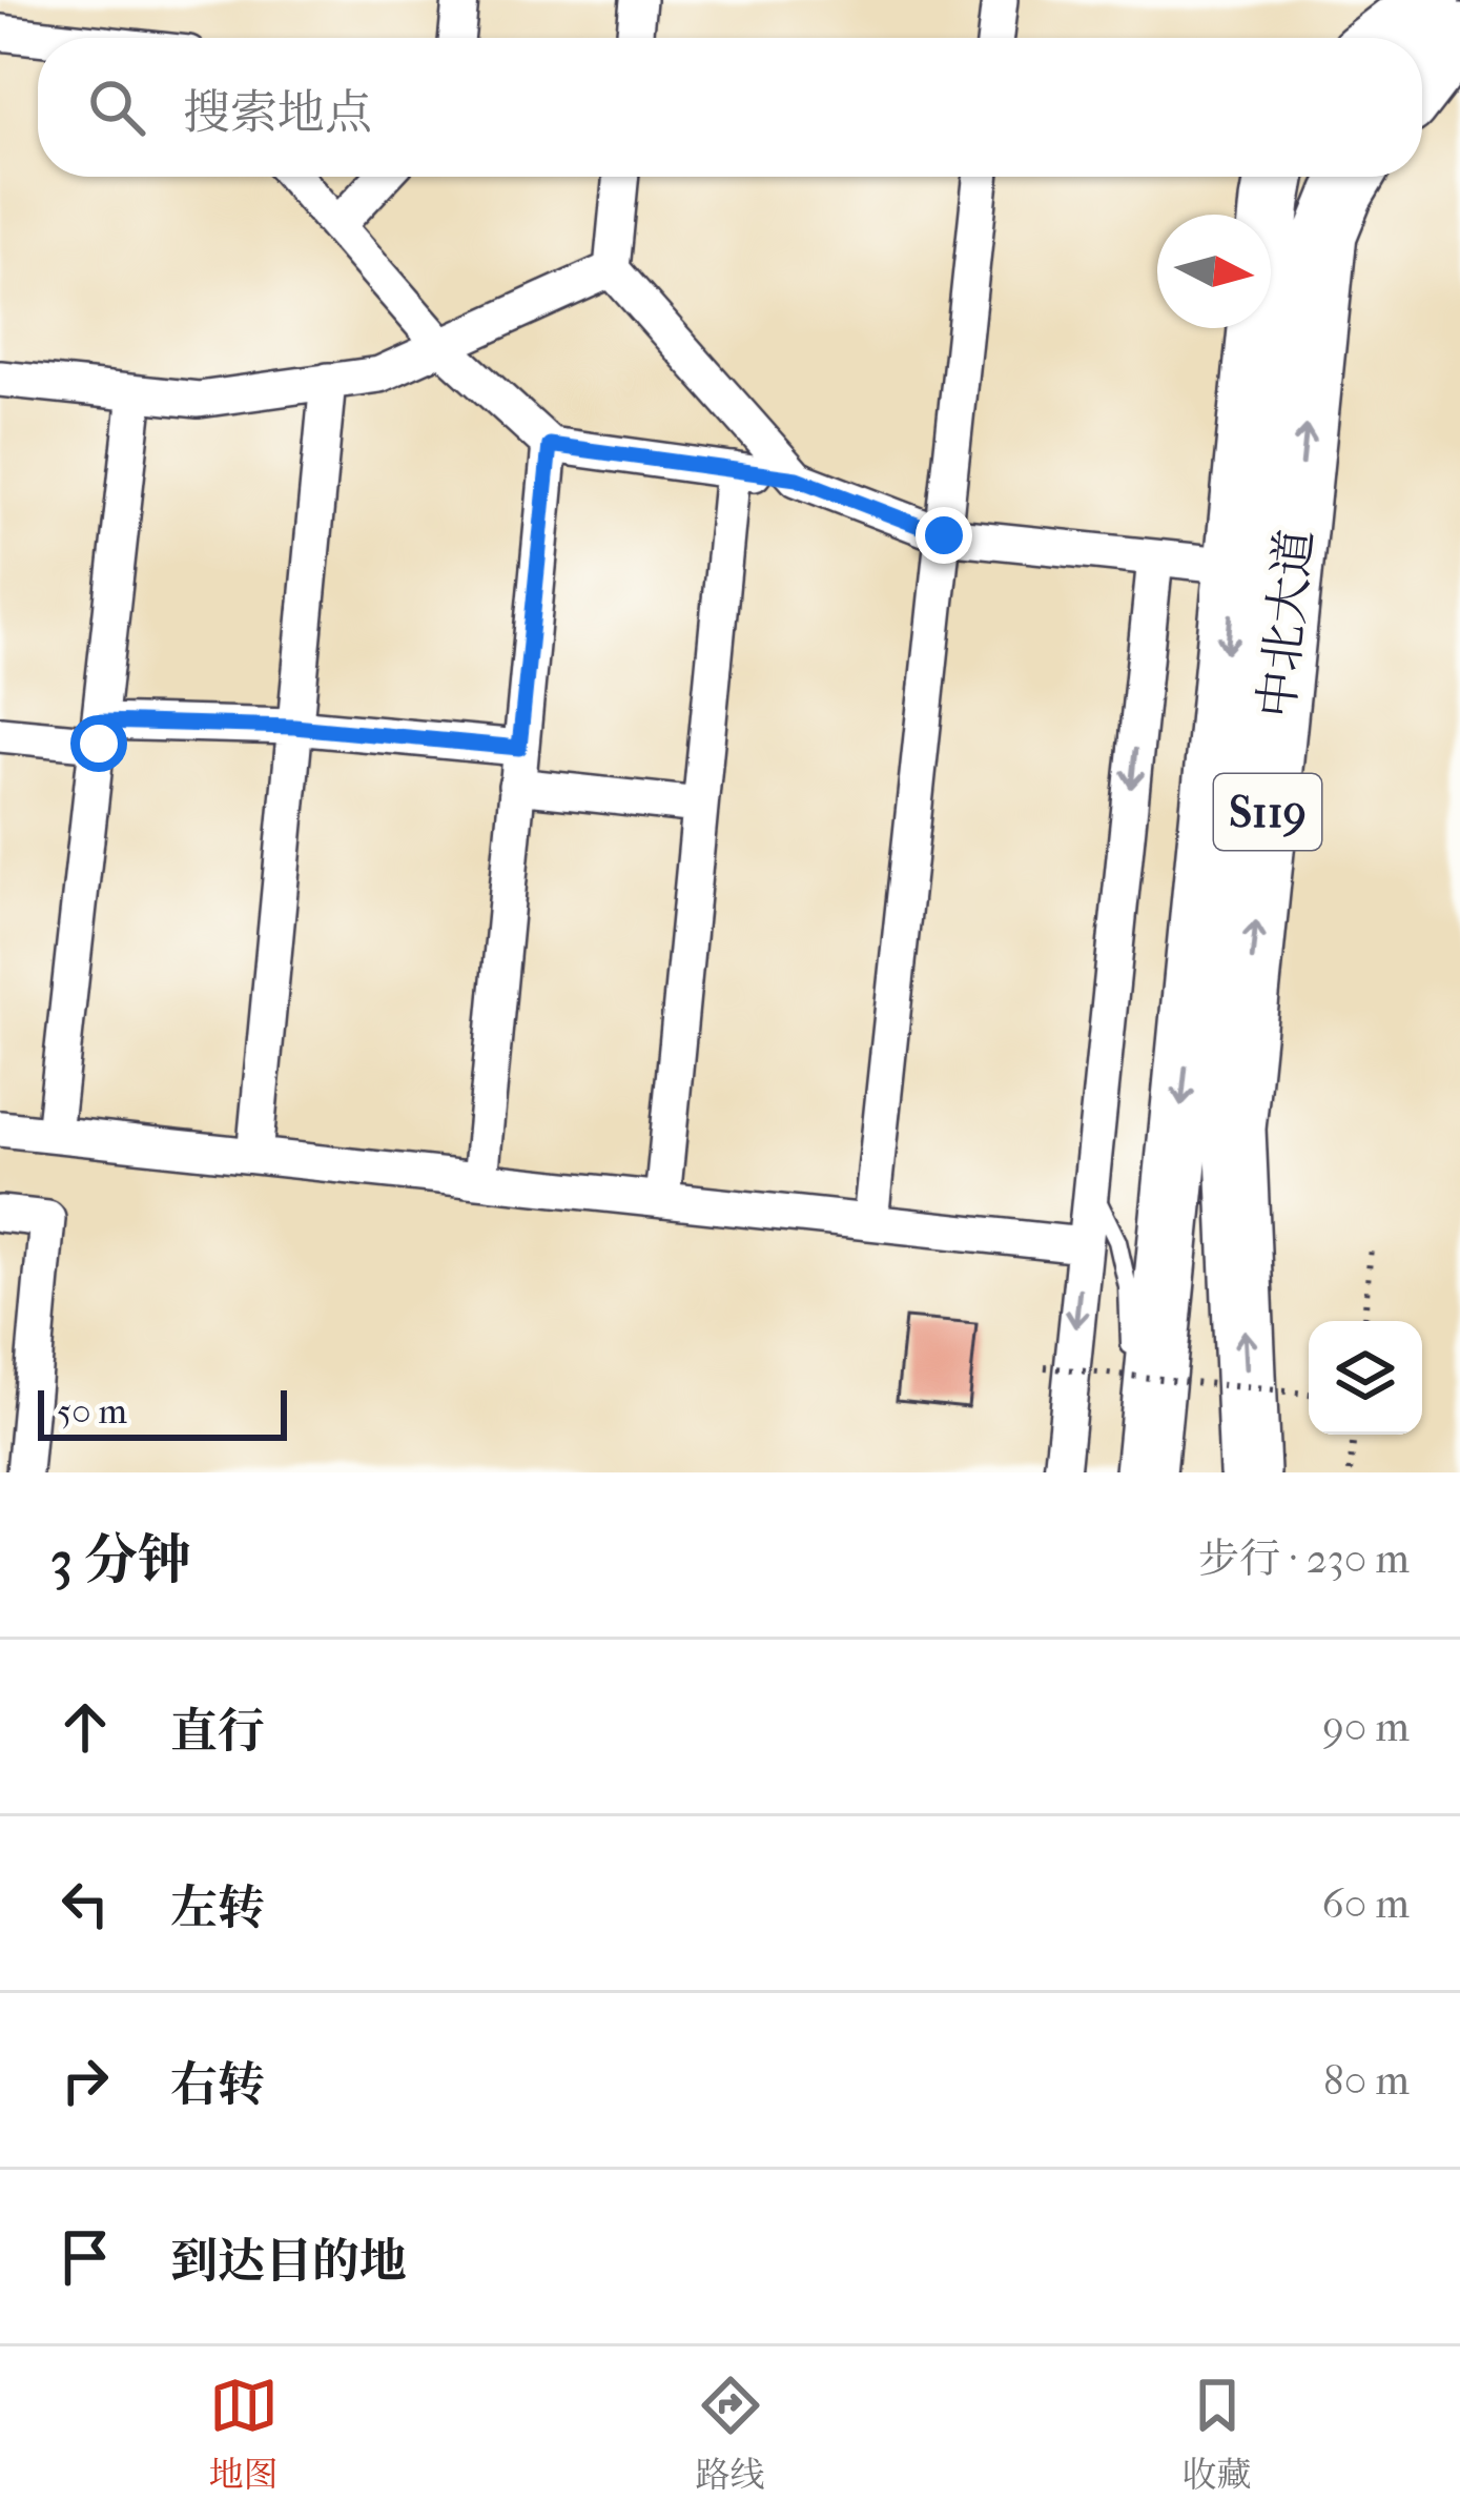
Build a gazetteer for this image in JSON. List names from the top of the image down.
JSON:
{
  "streets": {
    "highway": ["中北大道", "S119"]
  },
  "scale_bar": "50 m",
  "north": "right",
  "page": {
    "search": "搜索地点",
    "scale": "50 m",
    "heading": ["3 分钟", "步行 · 230 m"],
    "list": [
      ["直行", "90 m"],
      ["左转", "60 m"],
      ["右转", "80 m"],
      "到达目的地"
    ],
    "nav": ["地图", "路线", "收藏"]
  }
}
